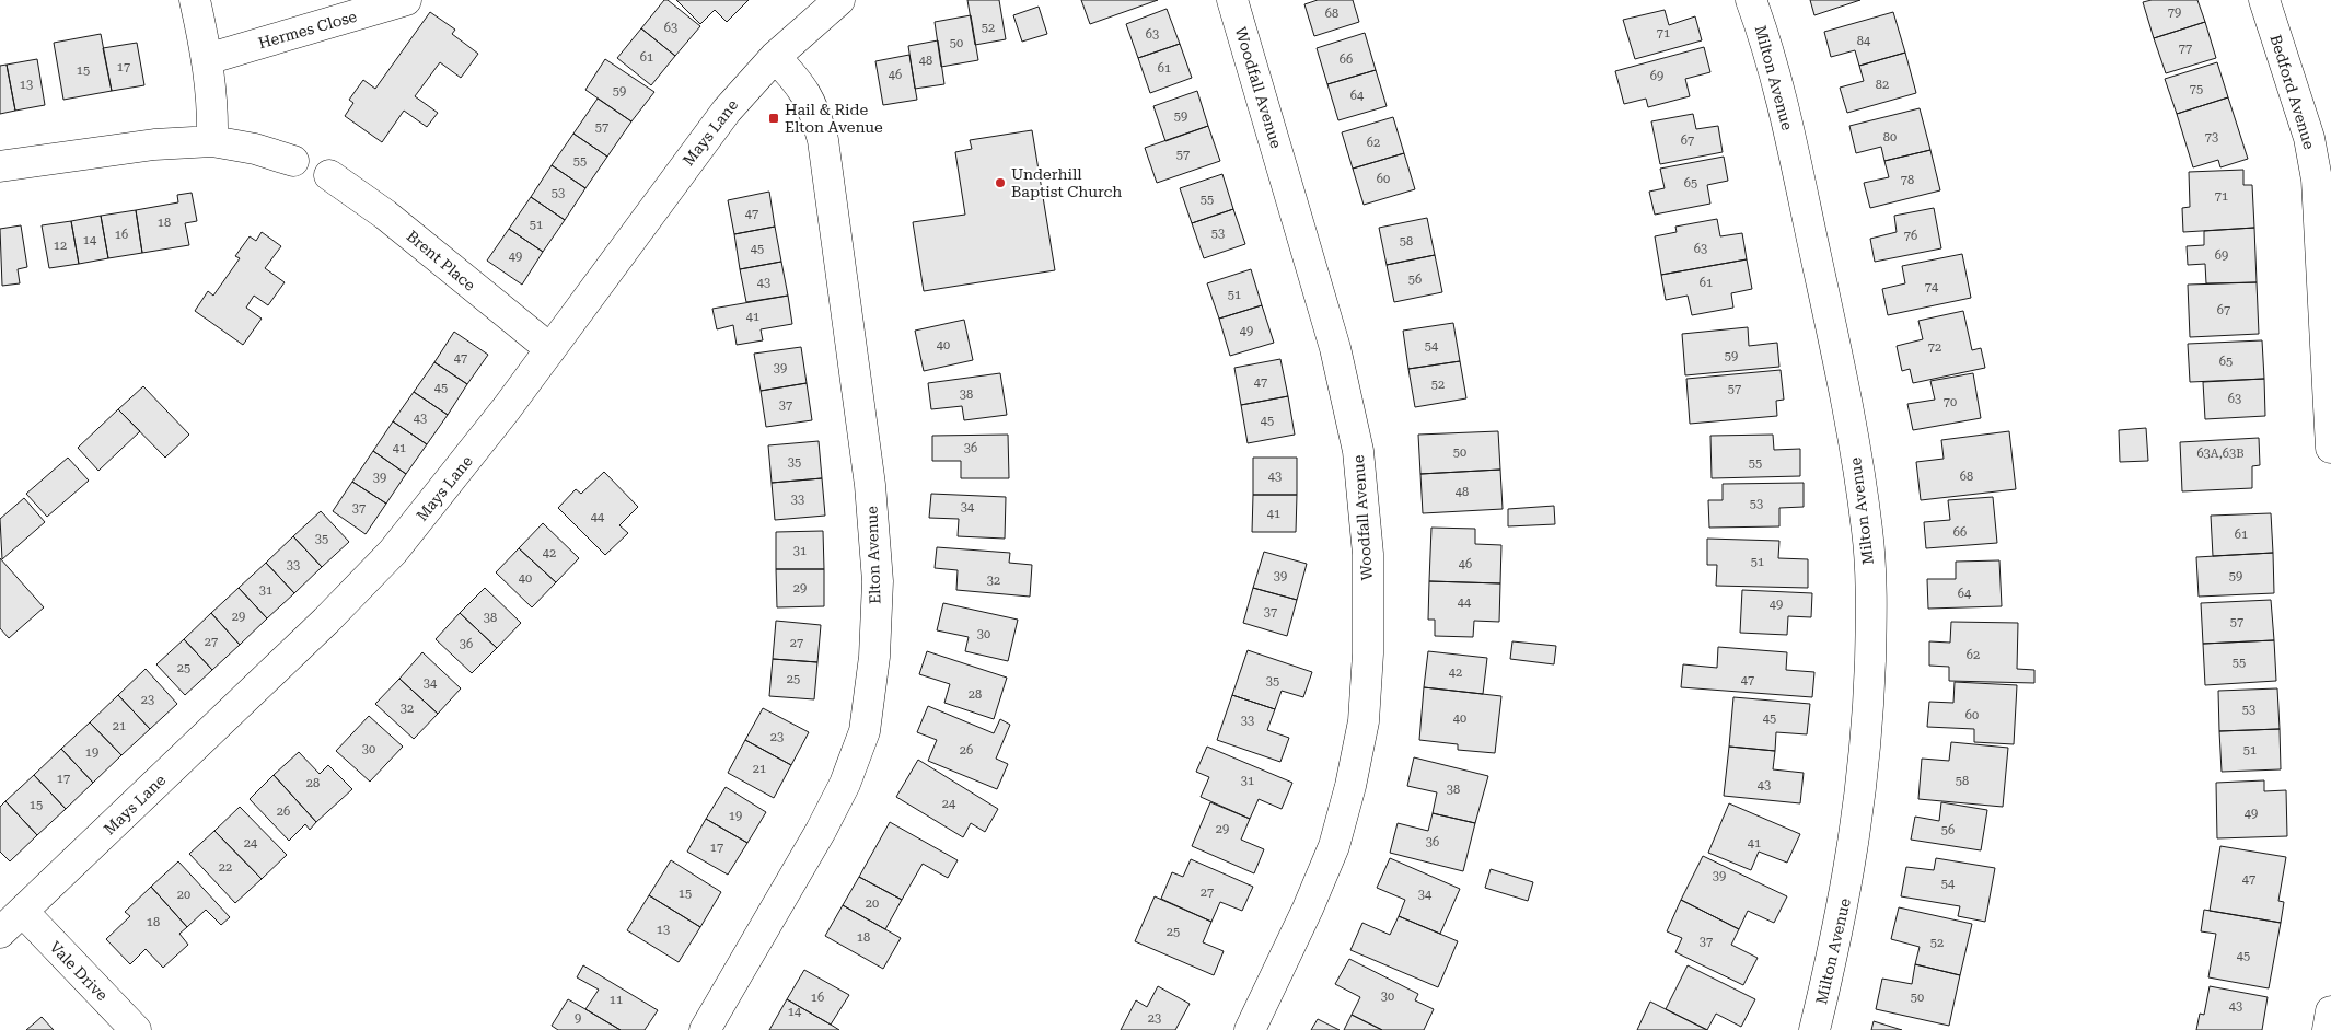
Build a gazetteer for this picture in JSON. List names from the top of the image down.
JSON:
{
  "streets": {
    "street": [
      "Hermes Close",
      "Milton Avenue",
      "Woodfall Avenue",
      "Bedford Avenue",
      "Mays Lane",
      "Brent Place",
      "Elton Avenue",
      "Vale Drive"
    ]
  },
  "crossings": [
    ["Mays Lane", "Brent Place"],
    ["Mays Lane", "Elton Avenue"],
    ["Mays Lane", "Vale Drive"]
  ],
  "places": {
    "transit": ["Hail & Ride Elton Avenue"],
    "other": ["Underhill Baptist Church"]
  },
  "house_numbers": [
    "79",
    "68",
    "63",
    "52",
    "71",
    "63",
    "84",
    "50",
    "77",
    "61",
    "66",
    "48",
    "17",
    "61",
    "15",
    "46",
    "69",
    "13",
    "82",
    "75",
    "59",
    "64",
    "59",
    "57",
    "80",
    "73",
    "67",
    "62",
    "57",
    "55",
    "60",
    "78",
    "65",
    "53",
    "71",
    "55",
    "47",
    "18",
    "51",
    "53",
    "16",
    "76",
    "14",
    "58",
    "12",
    "45",
    "63",
    "69",
    "49",
    "56",
    "43",
    "61",
    "74",
    "51",
    "67",
    "41",
    "49",
    "40",
    "54",
    "72",
    "59",
    "47",
    "65",
    "39",
    "47",
    "52",
    "45",
    "57",
    "38",
    "63",
    "70",
    "37",
    "43",
    "45",
    "41",
    "36",
    "50",
    "63A,63B",
    "35",
    "55",
    "43",
    "68",
    "39",
    "48",
    "33",
    "53",
    "34",
    "37",
    "41",
    "44",
    "66",
    "61",
    "35",
    "31",
    "42",
    "51",
    "46",
    "33",
    "39",
    "59",
    "40",
    "32",
    "29",
    "31",
    "64",
    "44",
    "49",
    "37",
    "29",
    "38",
    "57",
    "30",
    "27",
    "27",
    "36",
    "62",
    "55",
    "25",
    "42",
    "25",
    "47",
    "35",
    "34",
    "28",
    "23",
    "32",
    "53",
    "60",
    "40",
    "45",
    "33",
    "21",
    "23",
    "30",
    "26",
    "51",
    "19",
    "21",
    "17",
    "31",
    "58",
    "28",
    "43",
    "38",
    "24",
    "15",
    "26",
    "49",
    "19",
    "29",
    "56",
    "36",
    "24",
    "41",
    "17",
    "22",
    "39",
    "47",
    "54",
    "27",
    "15",
    "20",
    "34",
    "20",
    "18",
    "13",
    "25",
    "18",
    "37",
    "52",
    "45",
    "30",
    "16",
    "50",
    "11",
    "43",
    "14",
    "9",
    "23"
  ]
}
